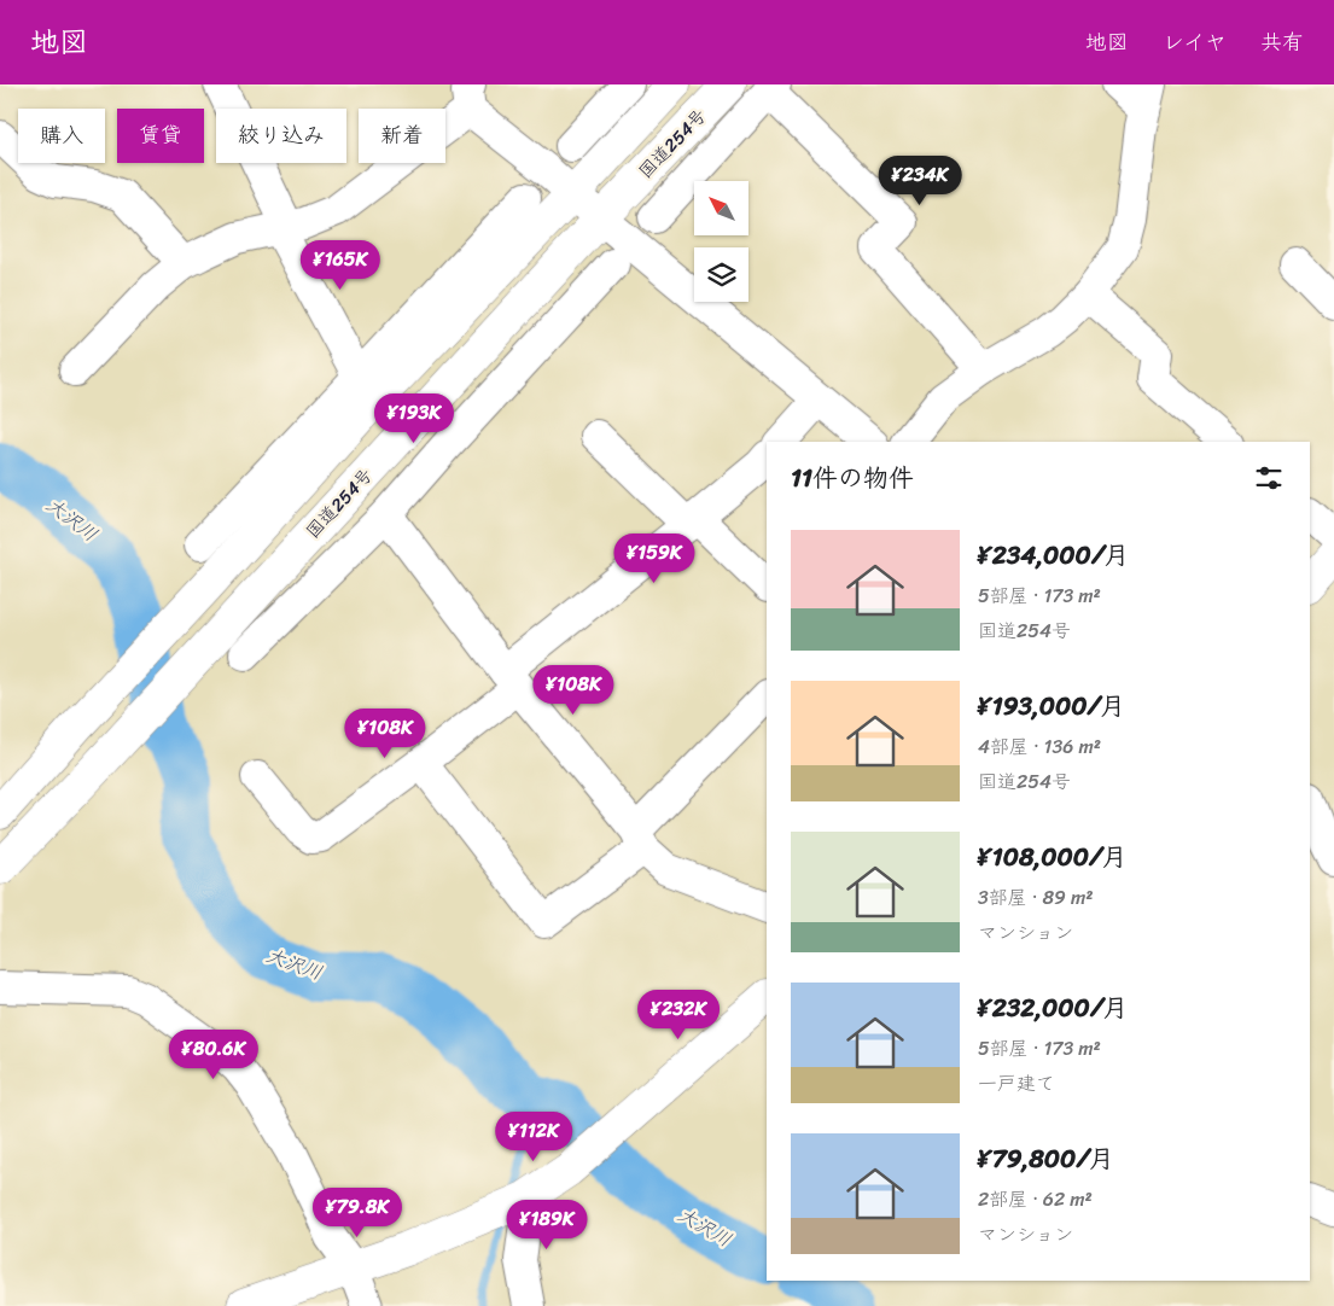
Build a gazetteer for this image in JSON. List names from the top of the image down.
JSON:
{
  "streets": {
    "main road": ["国道254号"]
  },
  "water": ["大沢川"],
  "north": "top left",
  "page": {
    "header": "地図",
    "nav": ["地図", "レイヤ", "共有"],
    "chip": [
      "購入",
      "賃貸",
      "絞り込み",
      "新着"
    ],
    "price": [
      "¥234K",
      "¥165K",
      "¥193K",
      "¥159K",
      "¥108K",
      "¥108K",
      "¥232K",
      "¥80.6K",
      "¥112K",
      "¥79.8K",
      "¥189K"
    ],
    "heading": "11件の物件",
    "list": [
      {
        "name": "¥234,000/月",
        "note": "5部屋 · 173 m² · 国道254号"
      },
      {
        "name": "¥193,000/月",
        "note": "4部屋 · 136 m² · 国道254号"
      },
      {
        "name": "¥108,000/月",
        "note": "3部屋 · 89 m² · マンション"
      },
      {
        "name": "¥232,000/月",
        "note": "5部屋 · 173 m² · 一戸建て"
      },
      {
        "name": "¥79,800/月",
        "note": "2部屋 · 62 m² · マンション"
      }
    ]
  }
}
